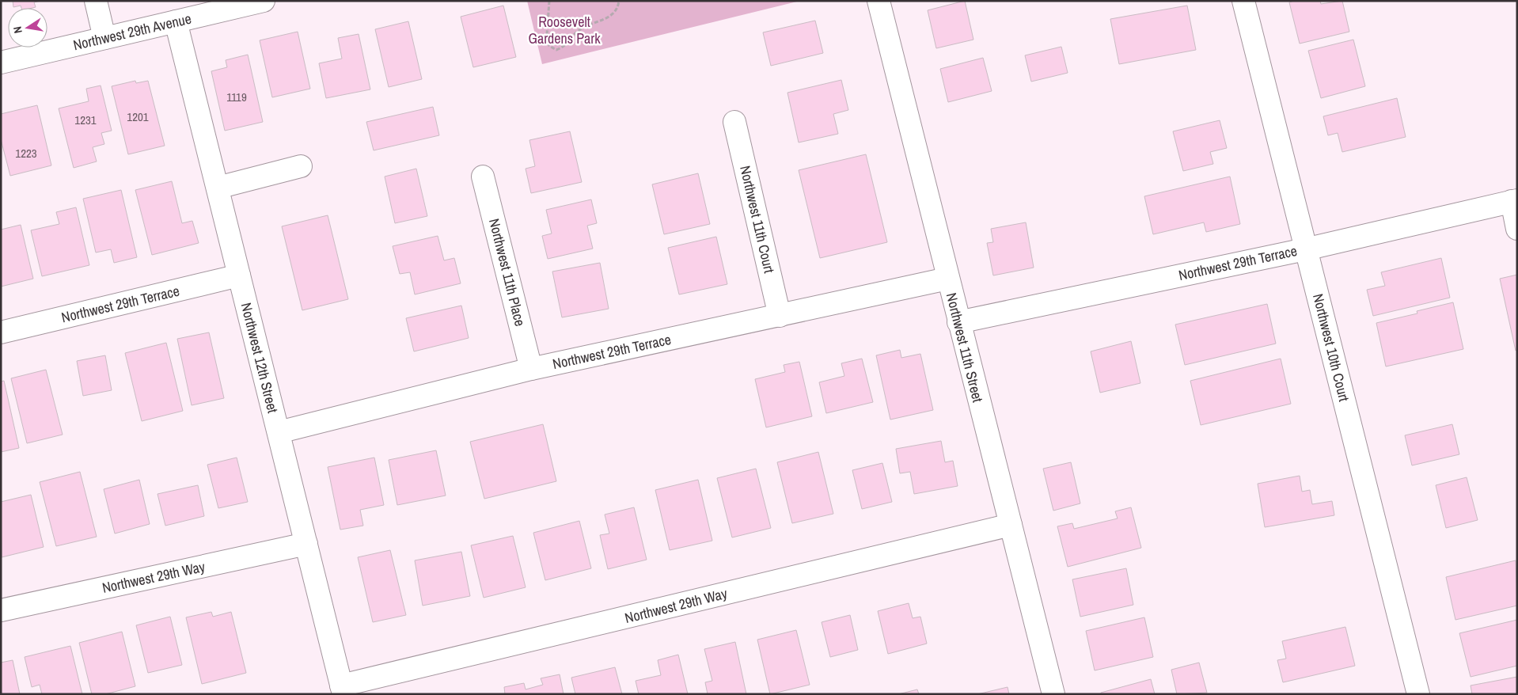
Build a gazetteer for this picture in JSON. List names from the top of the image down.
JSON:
{
  "streets": {
    "street": [
      "Northwest 29th Avenue",
      "Northwest 11th Court",
      "Northwest 29th Terrace",
      "Northwest 11th Place",
      "Northwest 11th Street",
      "Northwest 10th Court",
      "Northwest 12th Street",
      "Northwest 29th Way"
    ]
  },
  "crossings": [
    ["Northwest 29th Avenue", "Northwest 12th Street"],
    ["Northwest 11th Court", "Northwest 29th Terrace"],
    ["Northwest 29th Terrace", "Northwest 11th Place"],
    ["Northwest 29th Terrace", "Northwest 11th Street"],
    ["Northwest 29th Terrace", "Northwest 10th Court"],
    ["Northwest 29th Terrace", "Northwest 12th Street"],
    ["Northwest 11th Street", "Northwest 29th Way"],
    ["Northwest 12th Street", "Northwest 29th Way"]
  ],
  "parks": ["Roosevelt Gardens Park"],
  "house_numbers": [
    "1119",
    "1201",
    "1231",
    "1223"
  ],
  "north": "left"
}
